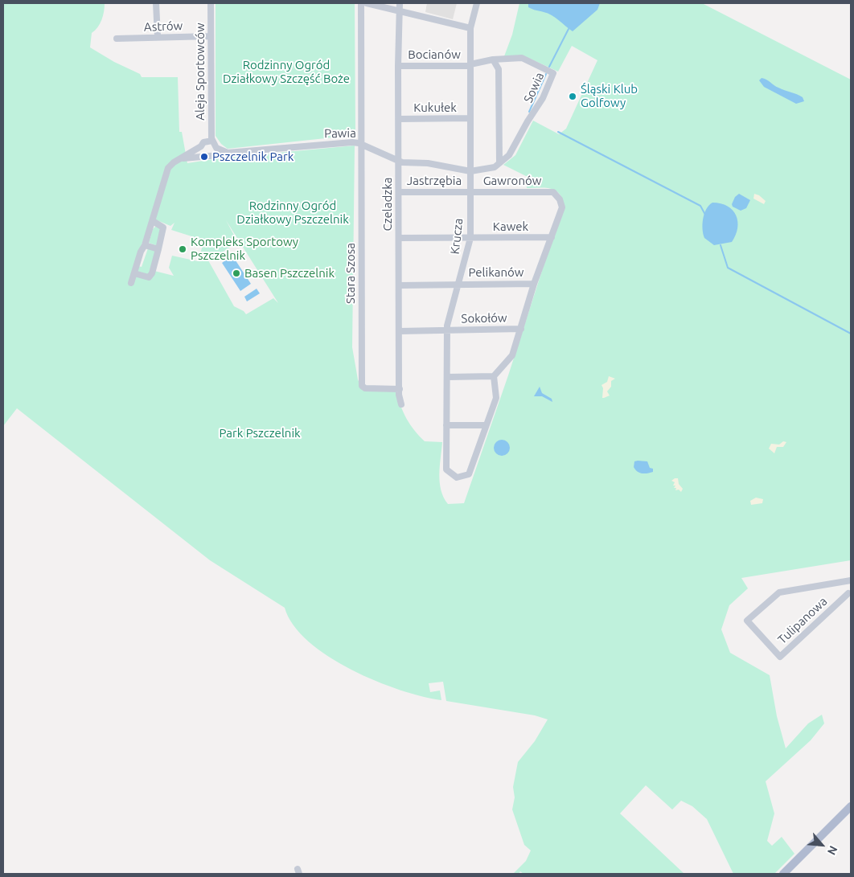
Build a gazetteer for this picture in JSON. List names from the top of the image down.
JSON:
{
  "streets": {
    "street": [
      "Astrów",
      "Bocianów",
      "Aleja Sportowców",
      "Sowia",
      "Kukułek",
      "Pawia",
      "Jastrzębia",
      "Gawronów",
      "Czeladzka",
      "Kawek",
      "Krucza",
      "Pelikanów",
      "Stara Szosa",
      "Sokołów",
      "Tulipanowa"
    ]
  },
  "crossings": [
    ["Astrów", "Aleja Sportowców"],
    ["Bocianów", "Sowia"],
    ["Bocianów", "Czeladzka"],
    ["Bocianów", "Krucza"],
    ["Sowia", "Pawia"],
    ["Sowia", "Krucza"],
    ["Kukułek", "Czeladzka"],
    ["Kukułek", "Krucza"],
    ["Pawia", "Czeladzka"],
    ["Pawia", "Krucza"],
    ["Pawia", "Stara Szosa"],
    ["Jastrzębia", "Gawronów"],
    ["Jastrzębia", "Czeladzka"],
    ["Jastrzębia", "Krucza"],
    ["Gawronów", "Kawek"],
    ["Gawronów", "Krucza"],
    ["Czeladzka", "Kawek"],
    ["Czeladzka", "Pelikanów"],
    ["Czeladzka", "Stara Szosa"],
    ["Czeladzka", "Sokołów"],
    ["Kawek", "Krucza"],
    ["Krucza", "Pelikanów"],
    ["Krucza", "Sokołów"]
  ],
  "parks": ["Rodzinny Ogród Działkowy Szczęść Boże", "Rodzinny Ogród Działkowy Pszczelnik", "Park Pszczelnik"],
  "places": [
    "Śląski Klub Golfowy",
    "Pszczelnik Park",
    "Kompleks Sportowy Pszczelnik",
    "Basen Pszczelnik"
  ],
  "north": "bottom right"
}
